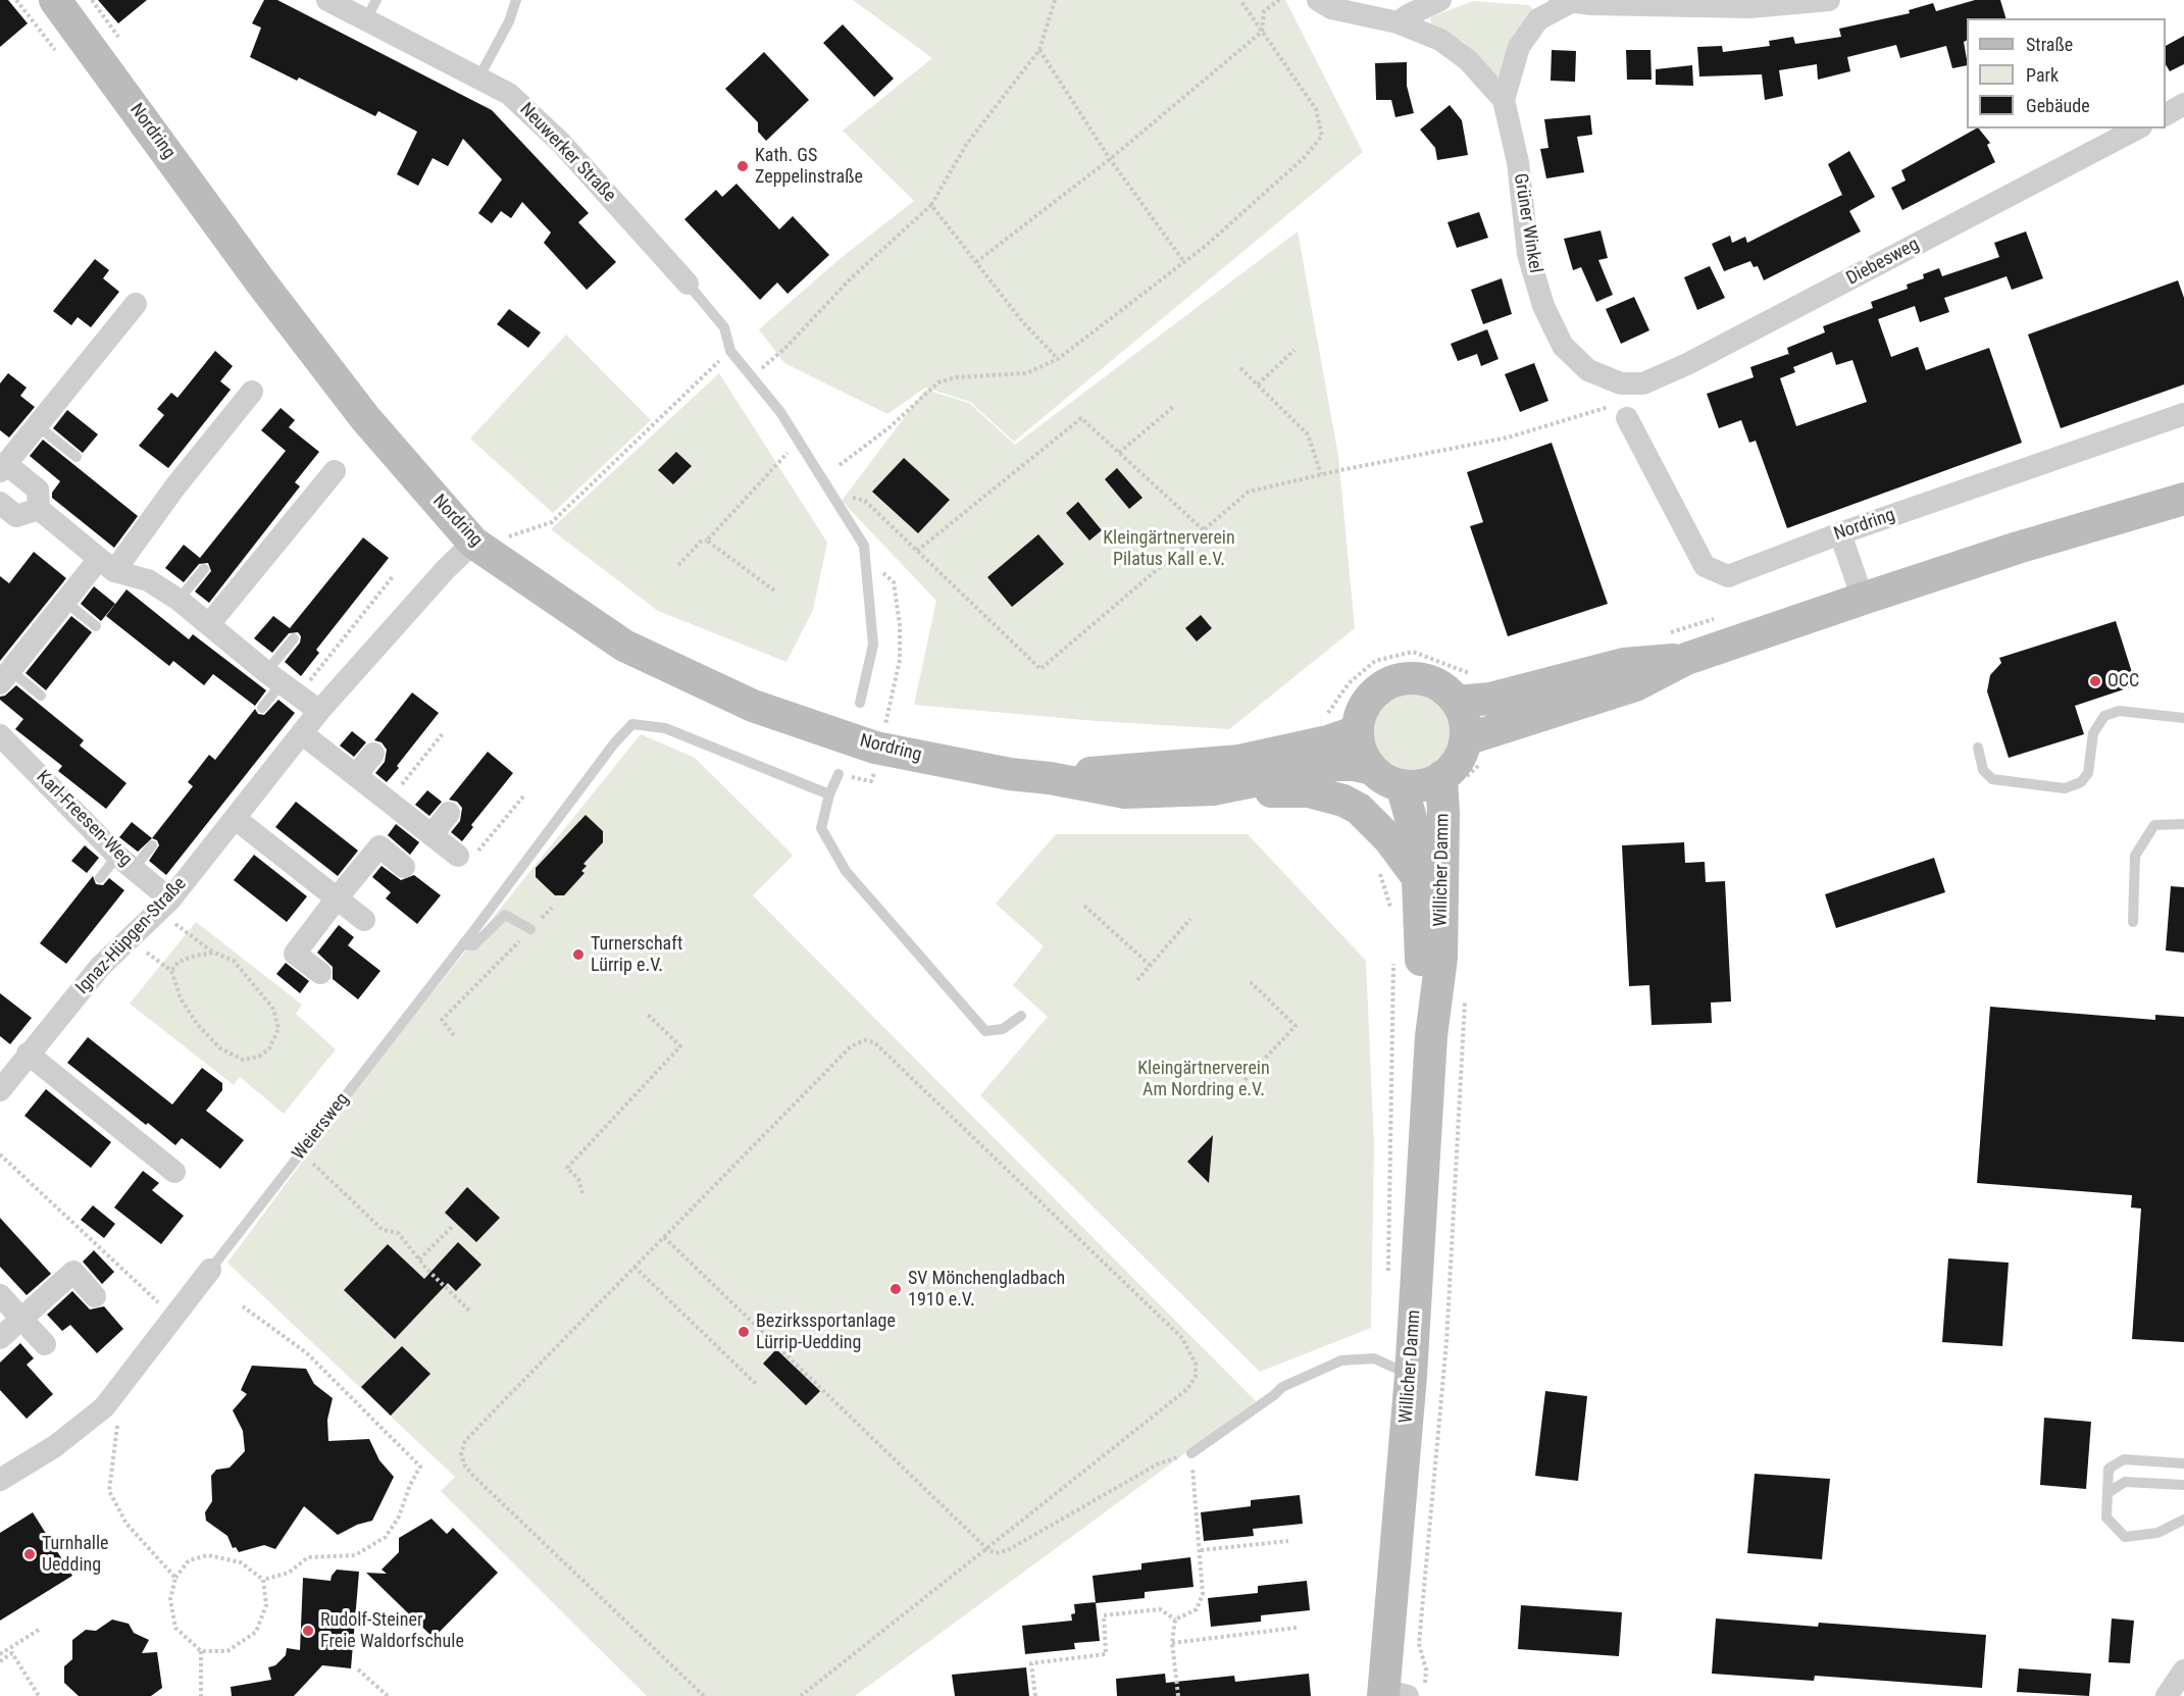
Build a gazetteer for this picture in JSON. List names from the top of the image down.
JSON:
{
  "streets": {
    "main road": ["Nordring", "Willicher Damm"],
    "street": [
      "Neuwerker Straße",
      "Grüner Winkel",
      "Diebesweg",
      "Karl-Freesen-Weg",
      "Ignaz-Hüpgen-Straße",
      "Weiersweg"
    ]
  },
  "crossings": [
    ["Nordring", "Willicher Damm"],
    ["Nordring", "Ignaz-Hüpgen-Straße"],
    ["Grüner Winkel", "Diebesweg"],
    ["Karl-Freesen-Weg", "Ignaz-Hüpgen-Straße"]
  ],
  "parks": ["Kleingärtnerverein Pilatus Kall e.V.", "Kleingärtnerverein Am Nordring e.V."],
  "places": [
    "Kath. GS Zeppelinstraße",
    "OCC",
    "Turnerschaft Lürrip e.V.",
    "SV Mönchengladbach 1910 e.V.",
    "Bezirkssportanlage Lürrip-Uedding",
    "Turnhalle Uedding",
    "Rudolf-Steiner Freie Waldorfschule"
  ],
  "legend": ["Straße", "Park", "Gebäude"]
}
